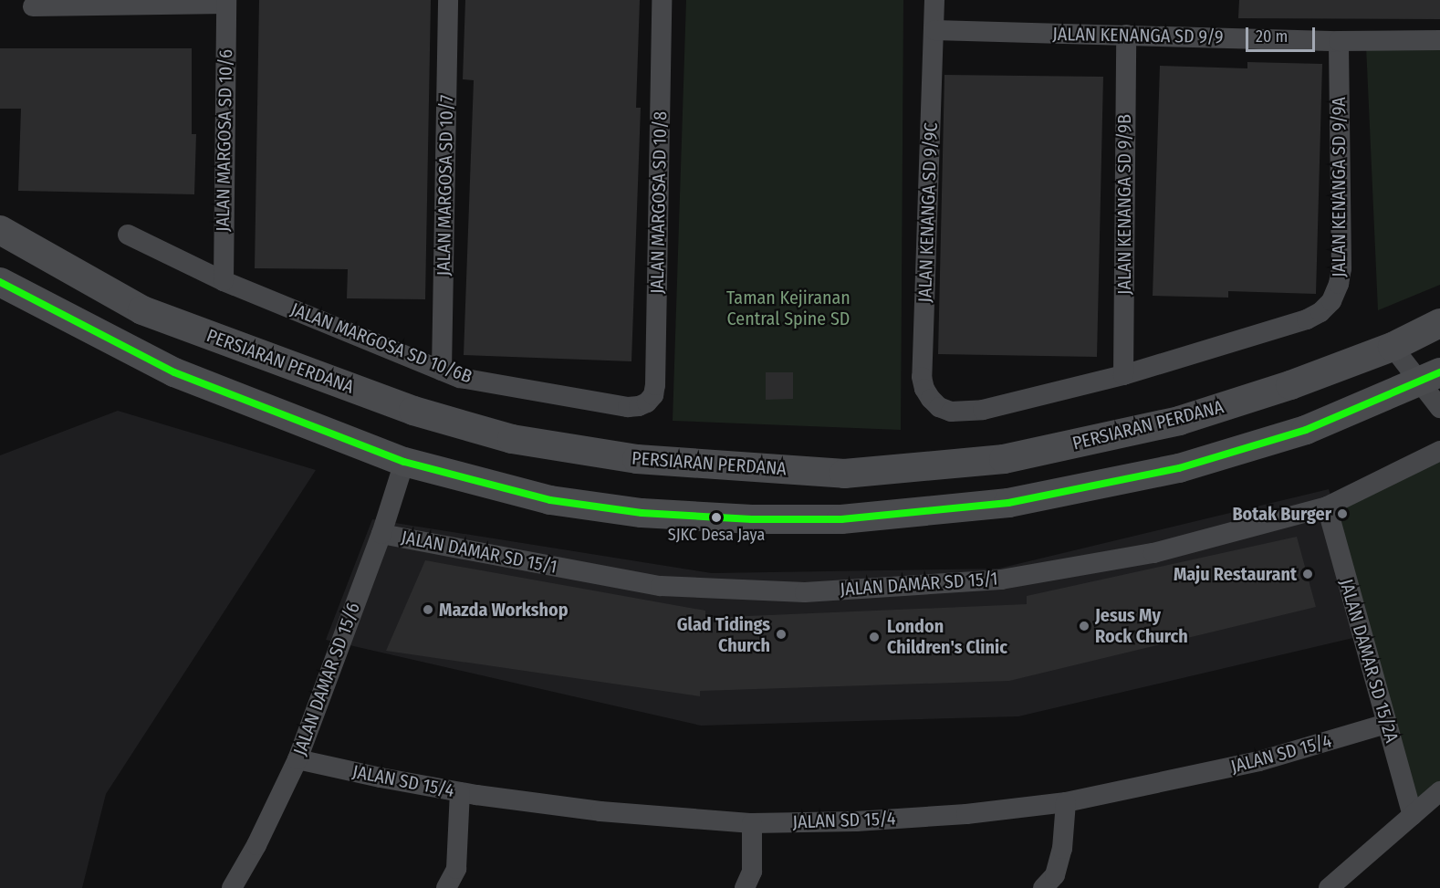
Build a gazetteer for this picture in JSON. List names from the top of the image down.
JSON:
{
  "streets": {
    "main road": ["PERSIARAN PERDANA"],
    "street": [
      "JALAN KENANGA SD 9/9",
      "JALAN MARGOSA SD 10/6",
      "JALAN MARGOSA SD 10/7",
      "JALAN KENANGA SD 9/9A",
      "JALAN MARGOSA SD 10/8",
      "JALAN KENANGA SD 9/9B",
      "JALAN KENANGA SD 9/9C",
      "JALAN MARGOSA SD 10/6B",
      "JALAN DAMAR SD 15/1",
      "JALAN DAMAR SD 15/2A",
      "JALAN DAMAR SD 15/6",
      "JALAN SD 15/4"
    ]
  },
  "crossings": [
    ["JALAN KENANGA SD 9/9", "JALAN KENANGA SD 9/9A"],
    ["JALAN KENANGA SD 9/9", "JALAN KENANGA SD 9/9B"],
    ["JALAN KENANGA SD 9/9", "JALAN KENANGA SD 9/9C"],
    ["JALAN MARGOSA SD 10/6", "JALAN MARGOSA SD 10/6B"],
    ["JALAN MARGOSA SD 10/7", "JALAN MARGOSA SD 10/6B"],
    ["JALAN KENANGA SD 9/9A", "JALAN KENANGA SD 9/9B"],
    ["JALAN KENANGA SD 9/9A", "JALAN KENANGA SD 9/9C"],
    ["JALAN MARGOSA SD 10/8", "JALAN MARGOSA SD 10/6B"],
    ["JALAN DAMAR SD 15/1", "JALAN DAMAR SD 15/2A"],
    ["JALAN DAMAR SD 15/1", "JALAN DAMAR SD 15/6"],
    ["JALAN DAMAR SD 15/2A", "JALAN SD 15/4"],
    ["JALAN DAMAR SD 15/6", "JALAN SD 15/4"]
  ],
  "parks": ["Taman Kejiranan Central Spine SD"],
  "places": [
    "Botak Burger",
    "SJKC Desa Jaya",
    "Maju Restaurant",
    "Mazda Workshop",
    "Jesus My Rock Church",
    "Glad Tidings Church",
    "London Children's Clinic"
  ],
  "scale_bar": "20 m"
}
